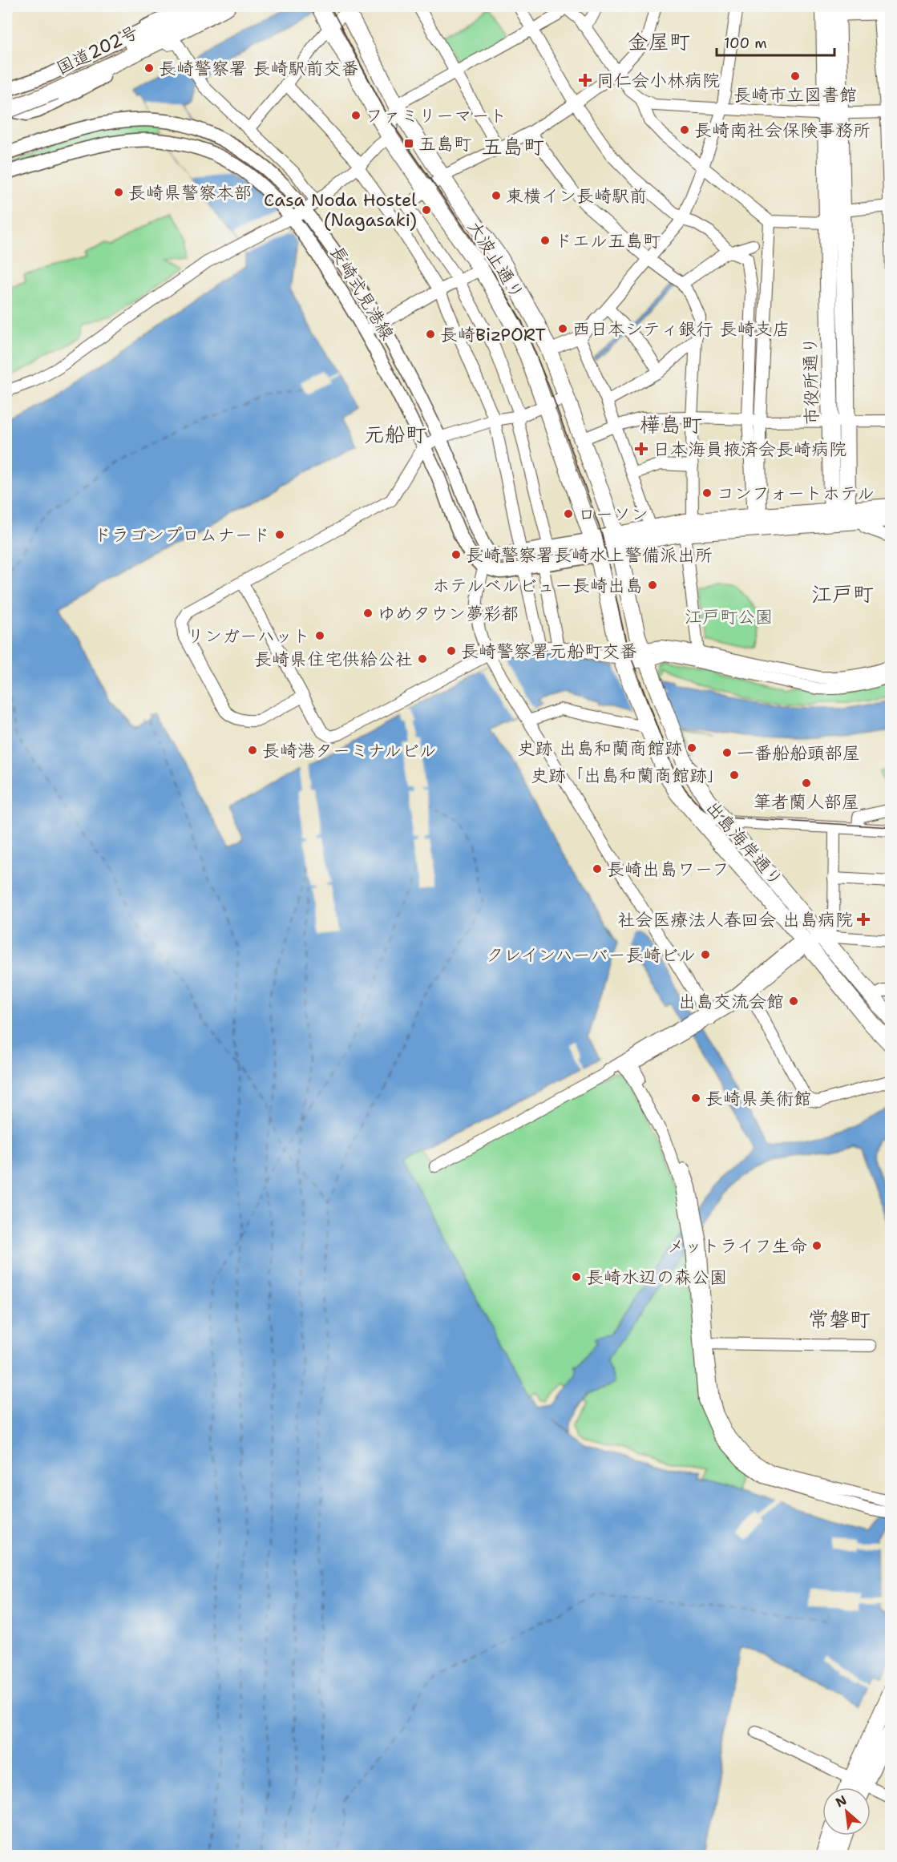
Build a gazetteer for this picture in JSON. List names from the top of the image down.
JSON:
{
  "streets": {
    "highway": [
      "国道202号",
      "大波止通り",
      "市役所通り",
      "出島海岸通り"
    ],
    "main road": ["長崎式見港線"]
  },
  "crossings": [
    ["大波止通り", "出島海岸通り"]
  ],
  "districts": [
    "金屋町",
    "五島町",
    "樺島町",
    "元船町",
    "江戸町",
    "常磐町"
  ],
  "parks": ["江戸町公園"],
  "places": {
    "other": [
      "長崎警察署 長崎駅前交番",
      "長崎市立図書館",
      "ファミリーマート",
      "長崎南社会保険事務所",
      "長崎県警察本部",
      "東横イン長崎駅前",
      "Casa Noda Hostel (Nagasaki)",
      "ドエル五島町",
      "西日本シティ銀行 長崎支店",
      "長崎BizPORT",
      "コンフォートホテル",
      "ローソン",
      "ドラゴンプロムナード",
      "長崎警察署長崎水上警備派出所",
      "ホテルベルビュー長崎出島",
      "ゆめタウン夢彩都",
      "リンガーハット",
      "長崎警察署元船町交番",
      "長崎県住宅供給公社",
      "史跡 出島和蘭商館跡",
      "長崎港ターミナルビル",
      "一番船船頭部屋",
      "史跡「出島和蘭商館跡」",
      "筆者蘭人部屋",
      "長崎出島ワーフ",
      "クレインハーバー長崎ビル",
      "出島交流会館",
      "長崎県美術館",
      "メットライフ生命",
      "長崎水辺の森公園"
    ],
    "health": ["同仁会小林病院", "日本海員掖済会長崎病院", "社会医療法人春回会 出島病院"],
    "transit": ["五島町"]
  },
  "scale_bar": "100 m",
  "north": "top left"
}
